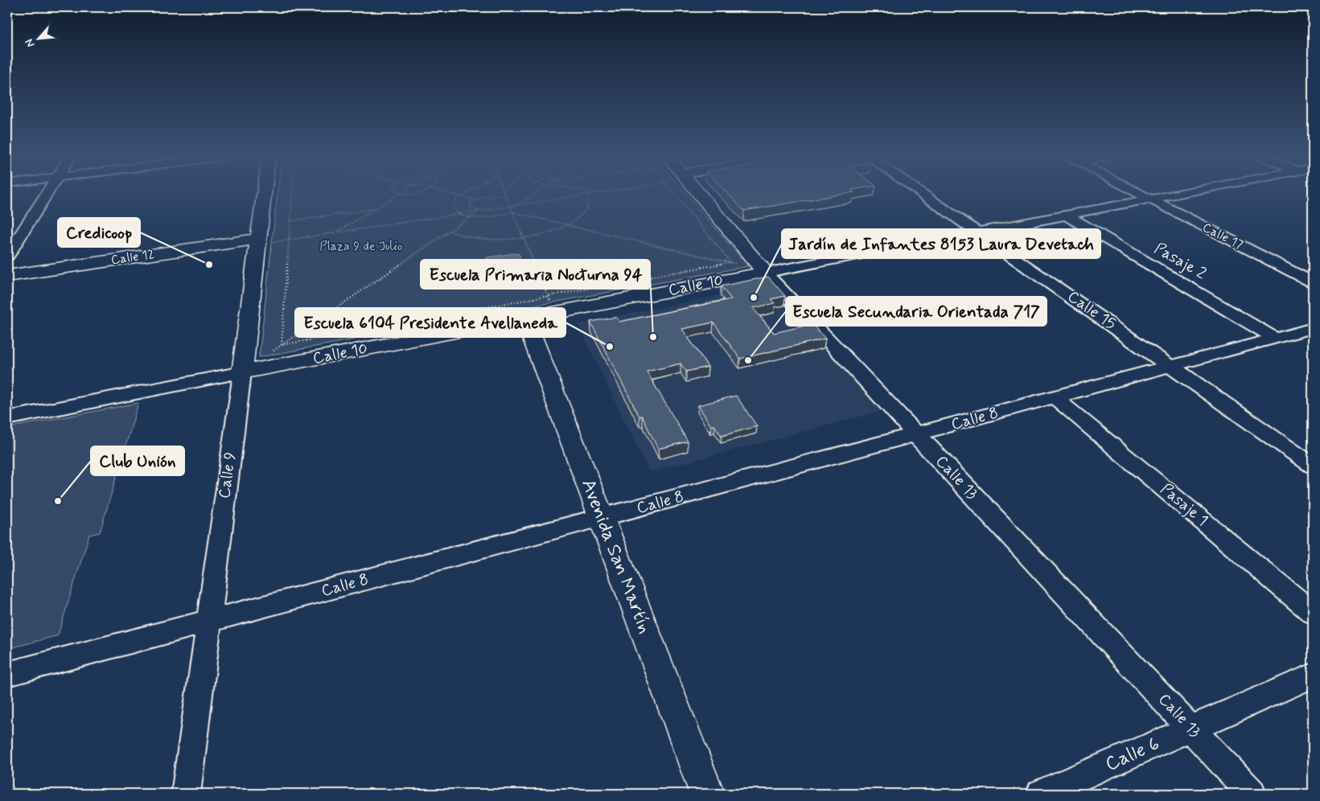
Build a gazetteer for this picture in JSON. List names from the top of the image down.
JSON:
{
  "streets": {
    "street": [
      "Calle 17",
      "Calle 12",
      "Pasaje 2",
      "Calle 10",
      "Calle 15",
      "Calle 8",
      "Calle 9",
      "Calle 13",
      "Pasaje 1",
      "Avenida San Martín",
      "Calle 6"
    ]
  },
  "crossings": [
    ["Calle 17", "Calle 10"],
    ["Calle 12", "Calle 9"],
    ["Pasaje 2", "Calle 10"],
    ["Pasaje 2", "Calle 8"],
    ["Calle 10", "Calle 15"],
    ["Calle 10", "Calle 9"],
    ["Calle 10", "Calle 13"],
    ["Calle 10", "Avenida San Martín"],
    ["Calle 15", "Calle 8"],
    ["Calle 8", "Calle 9"],
    ["Calle 8", "Calle 13"],
    ["Calle 8", "Pasaje 1"],
    ["Calle 8", "Avenida San Martín"],
    ["Calle 13", "Calle 6"]
  ],
  "parks": ["Plaza 9 de Julio"],
  "places": [
    "Credicoop",
    "Jardín de Infantes 8153 Laura Devetach",
    "Escuela Primaria Nocturna 94",
    "Escuela 6104 Presidente Avellaneda",
    "Escuela Secundaria Orientada 717",
    "Club Unión"
  ],
  "north": "bottom left"
}
